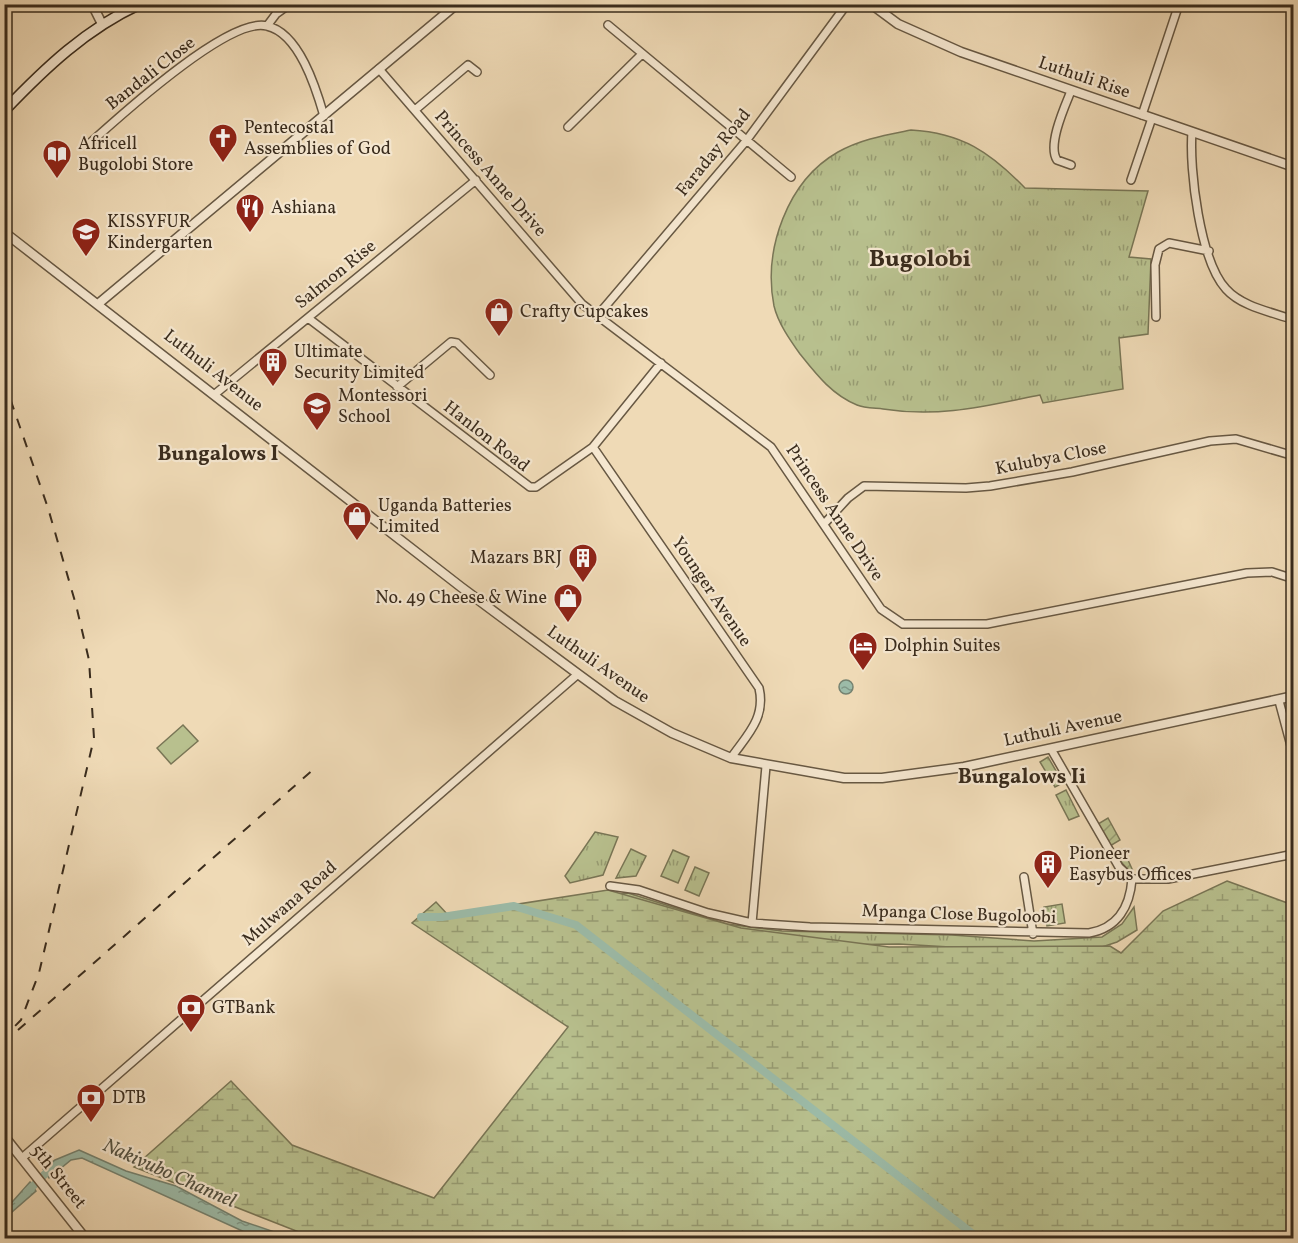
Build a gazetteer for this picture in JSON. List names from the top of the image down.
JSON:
{
  "streets": {
    "street": [
      "Bandali Close",
      "Luthuli Rise",
      "Faraday Road",
      "Princess Anne Drive",
      "Salmon Rise",
      "Luthuli Avenue",
      "Hanlon Road",
      "Kulubya Close",
      "Younger Avenue",
      "Mulwana Road",
      "Mpanga Close Bugoloobi",
      "5th Street"
    ]
  },
  "crossings": [
    ["Faraday Road", "Princess Anne Drive"],
    ["Princess Anne Drive", "Salmon Rise"],
    ["Princess Anne Drive", "Hanlon Road"],
    ["Princess Anne Drive", "Kulubya Close"],
    ["Salmon Rise", "Luthuli Avenue"],
    ["Salmon Rise", "Hanlon Road"],
    ["Luthuli Avenue", "Younger Avenue"],
    ["Luthuli Avenue", "Mulwana Road"],
    ["Hanlon Road", "Younger Avenue"],
    ["Mulwana Road", "5th Street"]
  ],
  "districts": ["Bugolobi", "Bungalows I", "Bungalows Ii"],
  "water": ["Nakivubo Channel"],
  "places": {
    "church": ["Pentecostal Assemblies of God"],
    "library": ["Africell Bugolobi Store"],
    "restaurant": ["Ashiana"],
    "school or university": ["KISSYFUR Kindergarten", "Montessori School"],
    "shop": ["Crafty Cupcakes", "Uganda Batteries Limited", "No. 49 Cheese & Wine"],
    "building": ["Ultimate Security Limited", "Mazars BRJ", "Pioneer Easybus Offices"],
    "hotel": ["Dolphin Suites"],
    "bank": ["GTBank", "DTB"]
  }
}
